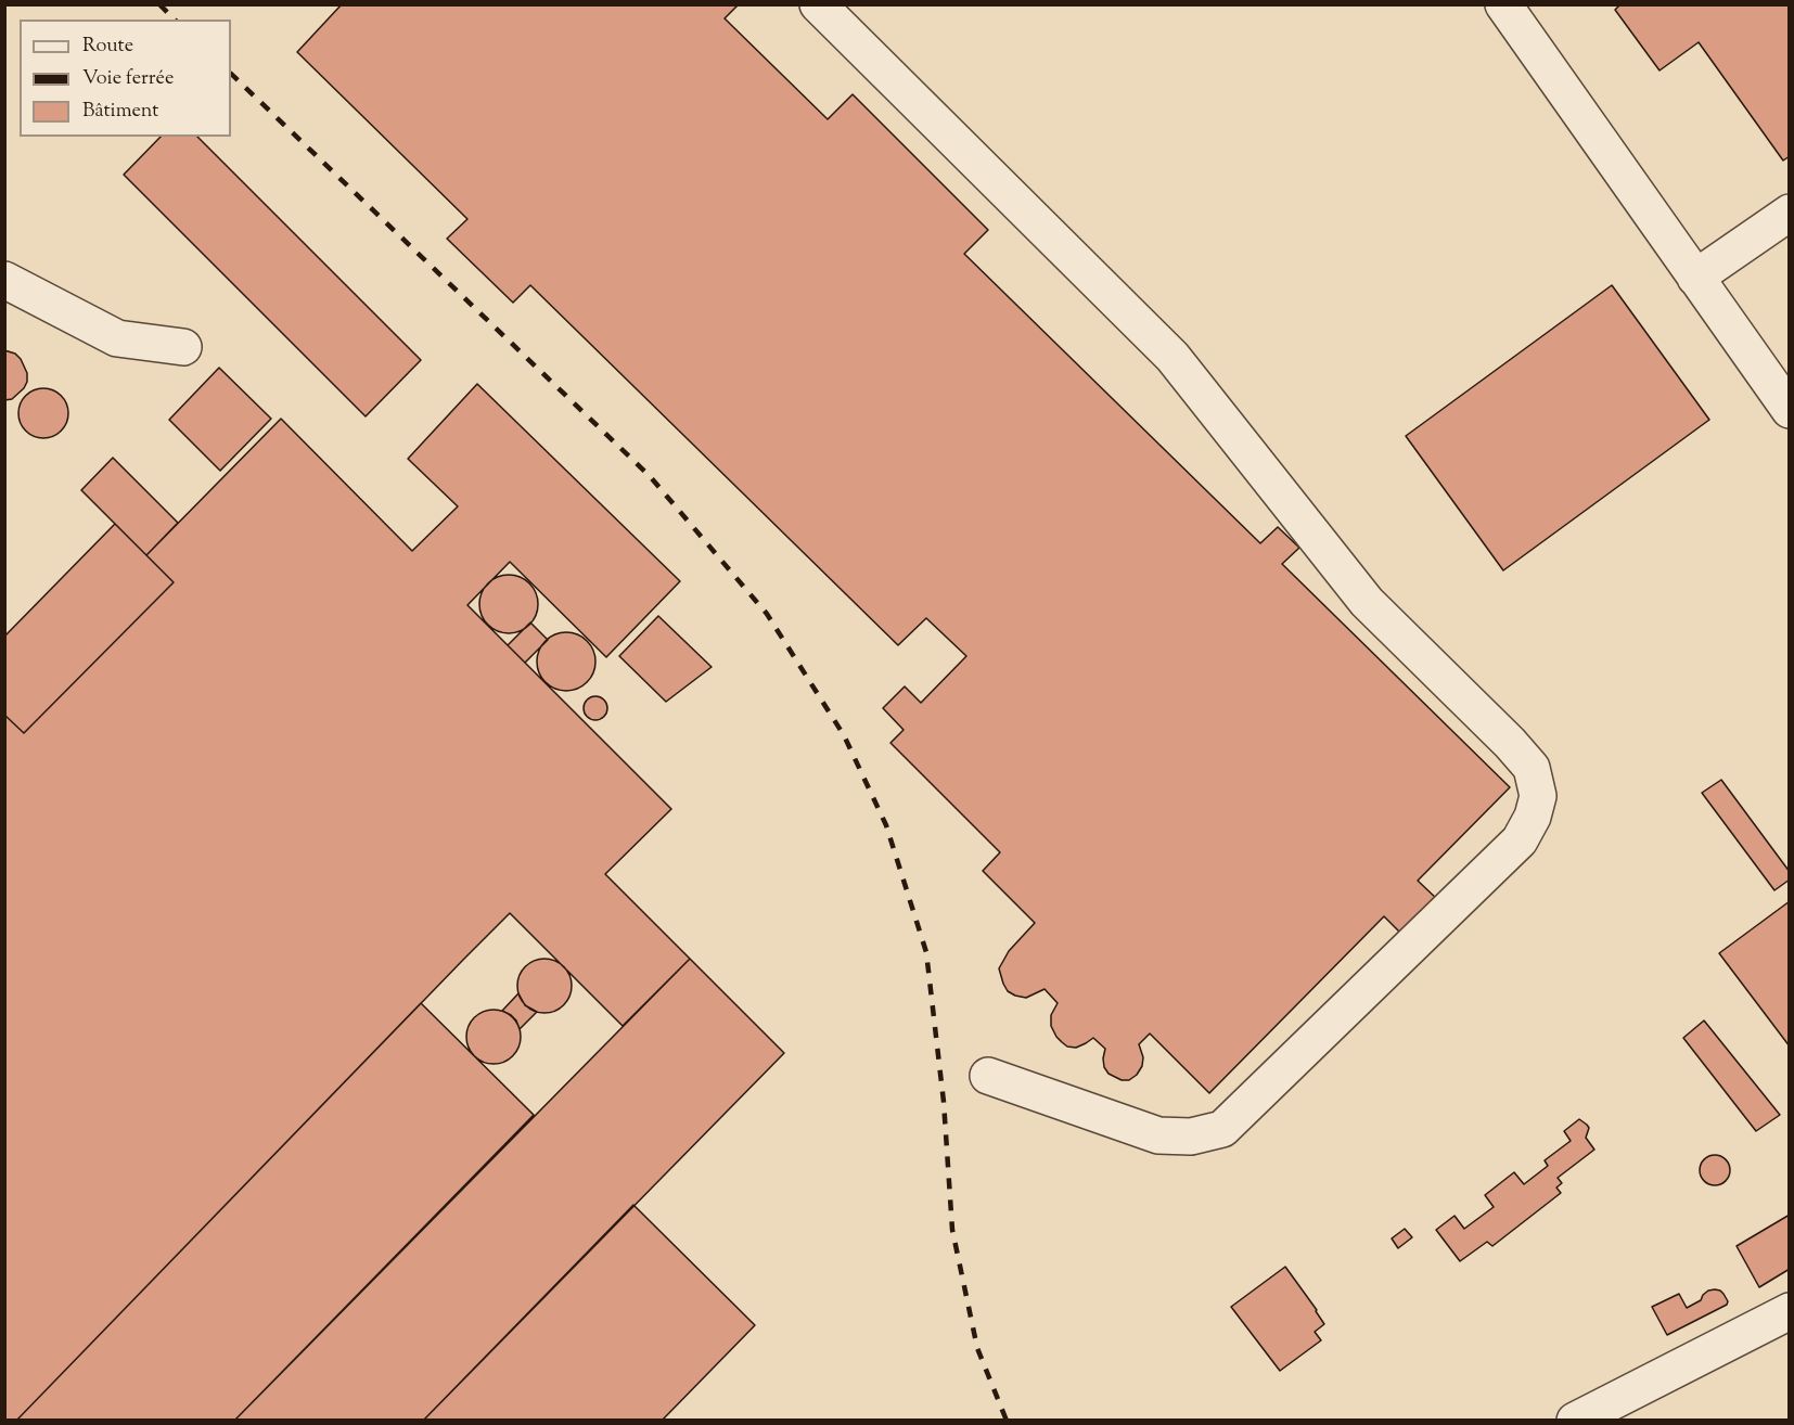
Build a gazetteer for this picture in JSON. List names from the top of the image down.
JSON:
{
  "legend": ["Route", "Voie ferrée", "Bâtiment"]
}
